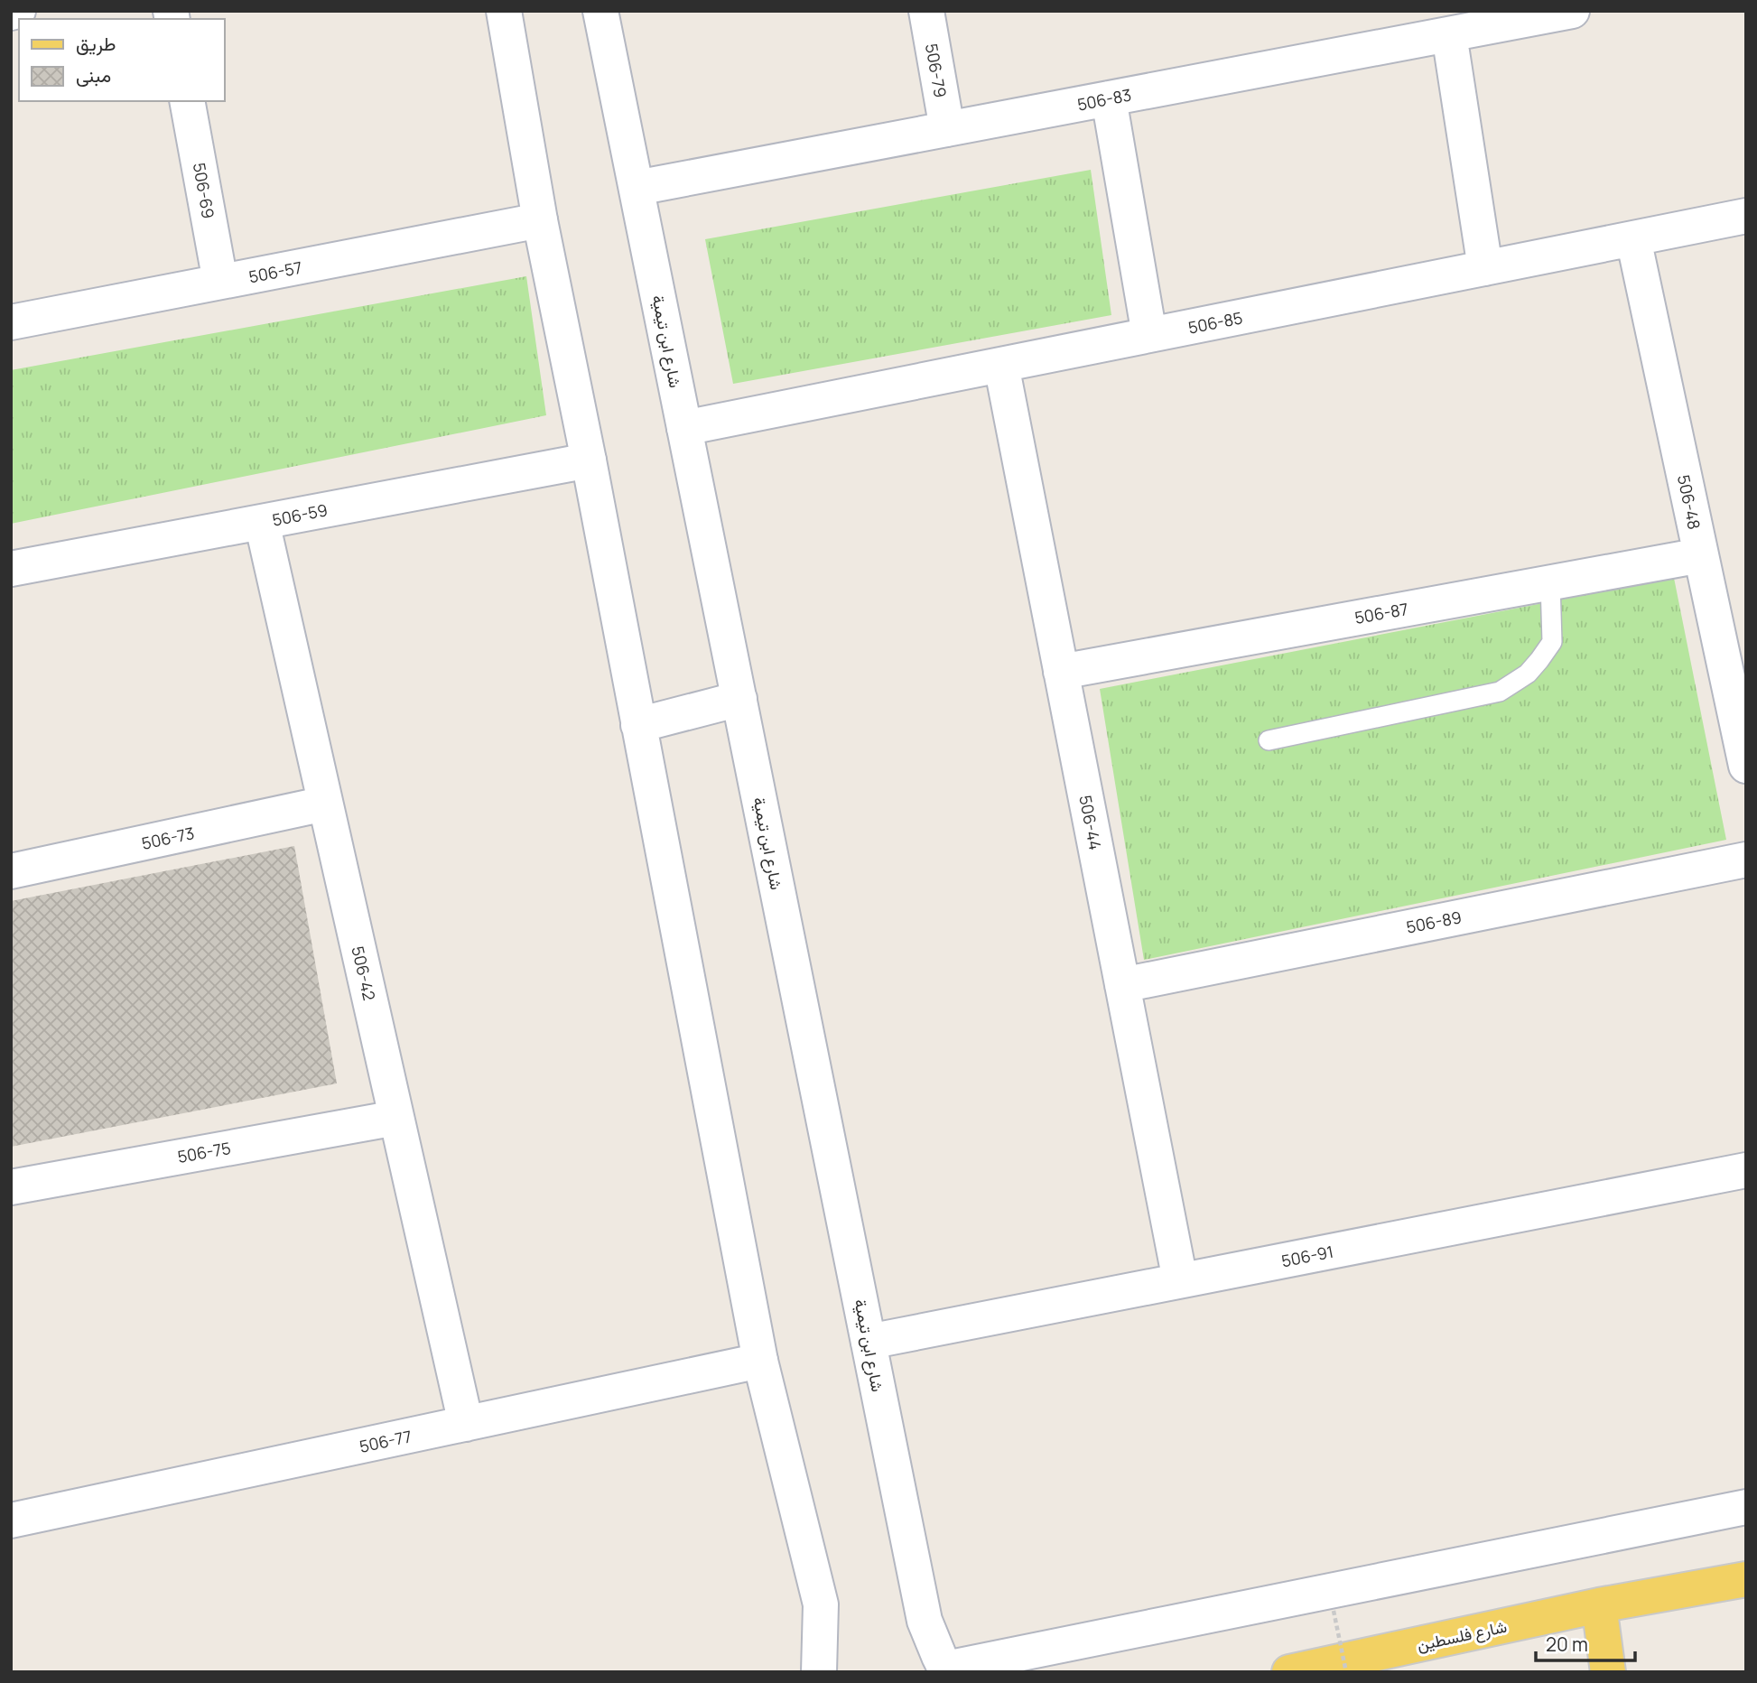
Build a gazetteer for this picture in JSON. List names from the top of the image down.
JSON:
{
  "streets": {
    "main road": ["شارع فلسطين"],
    "street": [
      "506-79",
      "506-83",
      "506-69",
      "506-57",
      "506-85",
      "شارع ابن تيمية",
      "506-48",
      "506-59",
      "506-87",
      "506-44",
      "506-73",
      "506-89",
      "506-42",
      "506-75",
      "506-91",
      "506-77"
    ]
  },
  "crossings": [
    ["506-79", "506-83"],
    ["506-83", "شارع ابن تيمية"],
    ["506-69", "506-57"],
    ["506-85", "شارع ابن تيمية"],
    ["506-85", "506-48"],
    ["506-85", "506-44"],
    ["شارع ابن تيمية", "506-91"],
    ["506-48", "506-87"],
    ["506-59", "506-42"],
    ["506-87", "506-44"],
    ["506-44", "506-89"],
    ["506-44", "506-91"],
    ["506-73", "506-42"],
    ["506-42", "506-75"],
    ["506-42", "506-77"]
  ],
  "legend": ["طريق", "مبنى"],
  "scale_bar": "20 m"
}
